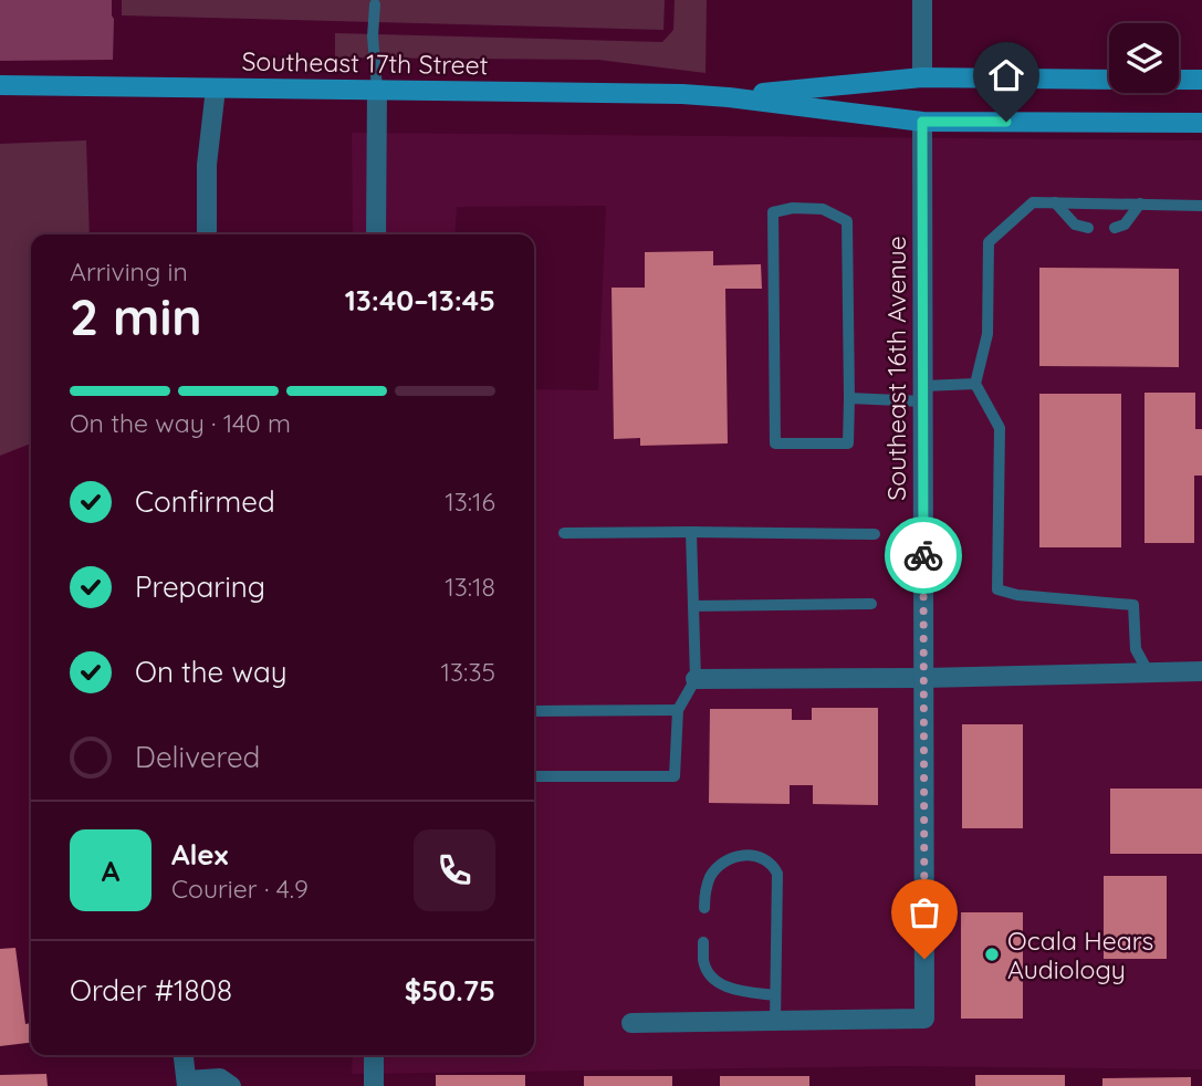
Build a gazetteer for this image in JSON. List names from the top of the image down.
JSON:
{
  "streets": {
    "main road": ["Southeast 17th Street"],
    "street": ["Southeast 16th Avenue"]
  },
  "crossings": [
    ["Southeast 17th Street", "Southeast 16th Avenue"]
  ],
  "places": ["Ocala Hears Audiology"],
  "page": {
    "heading": ["2 min", "Arriving in", "13:40–13:45"],
    "panel": [
      "Alex",
      "Courier · 4.9",
      "Order #1808",
      "$50.75"
    ],
    "bar": "On the way · 140 m",
    "list": [
      ["Confirmed", "13:16"],
      ["Preparing", "13:18"],
      ["On the way", "13:35"],
      "Delivered"
    ],
    "round": "A"
  }
}
